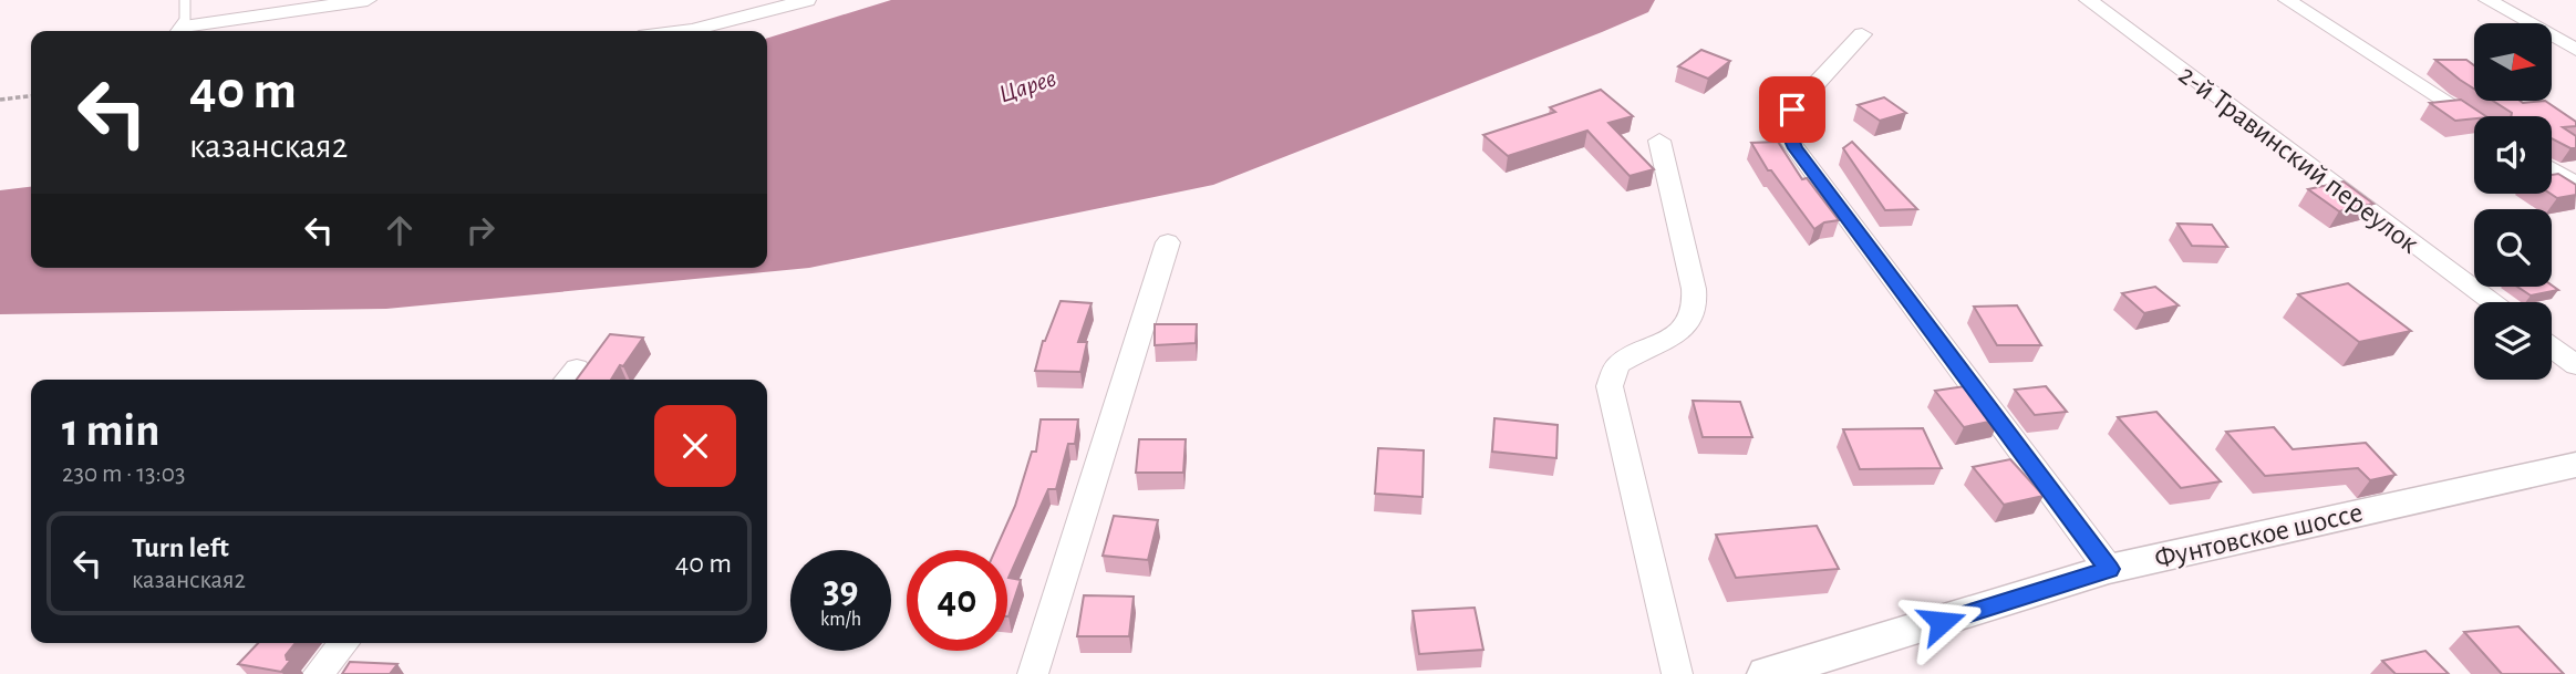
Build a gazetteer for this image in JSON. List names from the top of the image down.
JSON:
{
  "streets": {
    "street": ["2-й Травинский переулок", "Фунтовское шоссе"]
  },
  "water": ["Царев"],
  "north": "right",
  "page": {
    "turn": ["40 m", "казанская2"],
    "heading": ["1 min", "230 m · 13:03"],
    "list": [
      {
        "name": "Turn left",
        "note": "казанская2",
        "value": "40 m"
      }
    ],
    "speed": "39 km/h",
    "limit": "40"
  }
}
